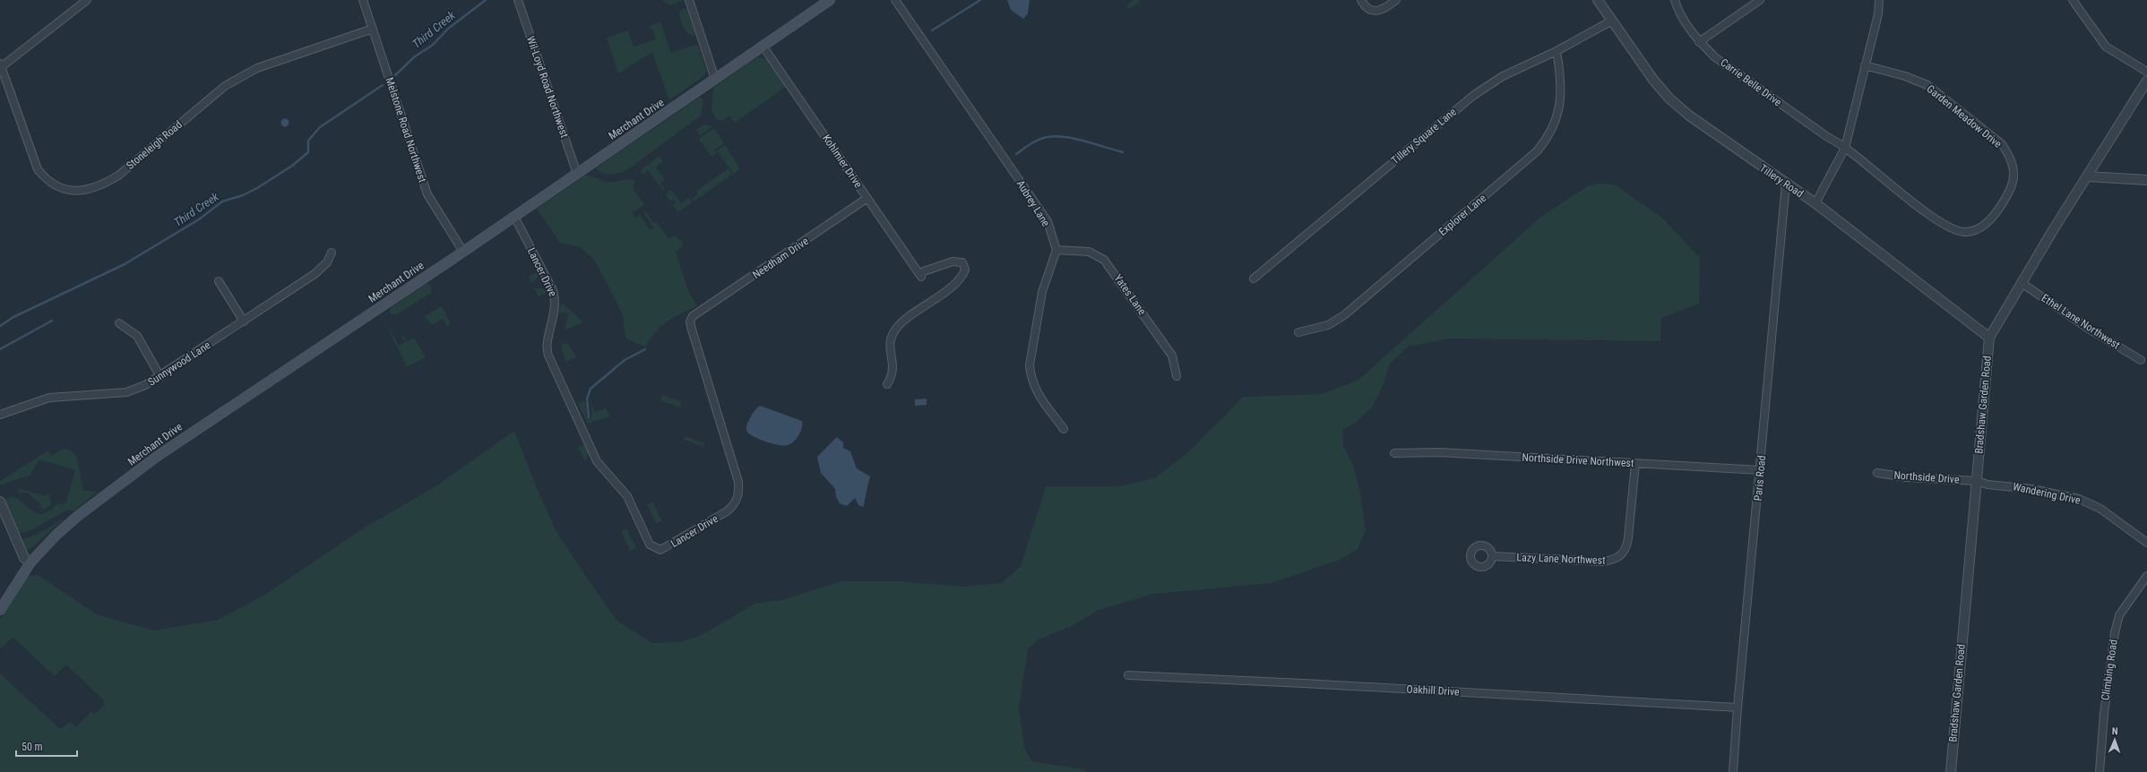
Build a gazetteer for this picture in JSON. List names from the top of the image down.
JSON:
{
  "streets": {
    "main road": ["Merchant Drive"],
    "street": [
      "Carrie Belle Drive",
      "Wil-Loyd Road Northwest",
      "Garden Meadow Drive",
      "Melstone Road Northwest",
      "Tillery Square Lane",
      "Stoneleigh Road",
      "Kohlmier Drive",
      "Tillery Road",
      "Aubrey Lane",
      "Explorer Lane",
      "Needham Drive",
      "Lancer Drive",
      "Yates Lane",
      "Ethel Lane Northwest",
      "Sunnywood Lane",
      "Bradshaw Garden Road",
      "Northside Drive Northwest",
      "Northside Drive",
      "Paris Road",
      "Wandering Drive",
      "Lazy Lane Northwest",
      "Climbing Road",
      "Oakhill Drive"
    ]
  },
  "crossings": [
    ["Carrie Belle Drive", "Garden Meadow Drive"],
    ["Wil-Loyd Road Northwest", "Merchant Drive"],
    ["Merchant Drive", "Melstone Road Northwest"],
    ["Merchant Drive", "Kohlmier Drive"],
    ["Merchant Drive", "Lancer Drive"],
    ["Melstone Road Northwest", "Stoneleigh Road"],
    ["Tillery Square Lane", "Tillery Road"],
    ["Tillery Square Lane", "Explorer Lane"],
    ["Kohlmier Drive", "Needham Drive"],
    ["Tillery Road", "Bradshaw Garden Road"],
    ["Tillery Road", "Paris Road"],
    ["Aubrey Lane", "Yates Lane"],
    ["Needham Drive", "Lancer Drive"],
    ["Ethel Lane Northwest", "Bradshaw Garden Road"],
    ["Bradshaw Garden Road", "Northside Drive"],
    ["Bradshaw Garden Road", "Wandering Drive"],
    ["Northside Drive Northwest", "Paris Road"],
    ["Northside Drive Northwest", "Lazy Lane Northwest"],
    ["Northside Drive", "Wandering Drive"],
    ["Paris Road", "Oakhill Drive"]
  ],
  "water": ["Third Creek"],
  "scale_bar": "50 m",
  "north": "top"
}
